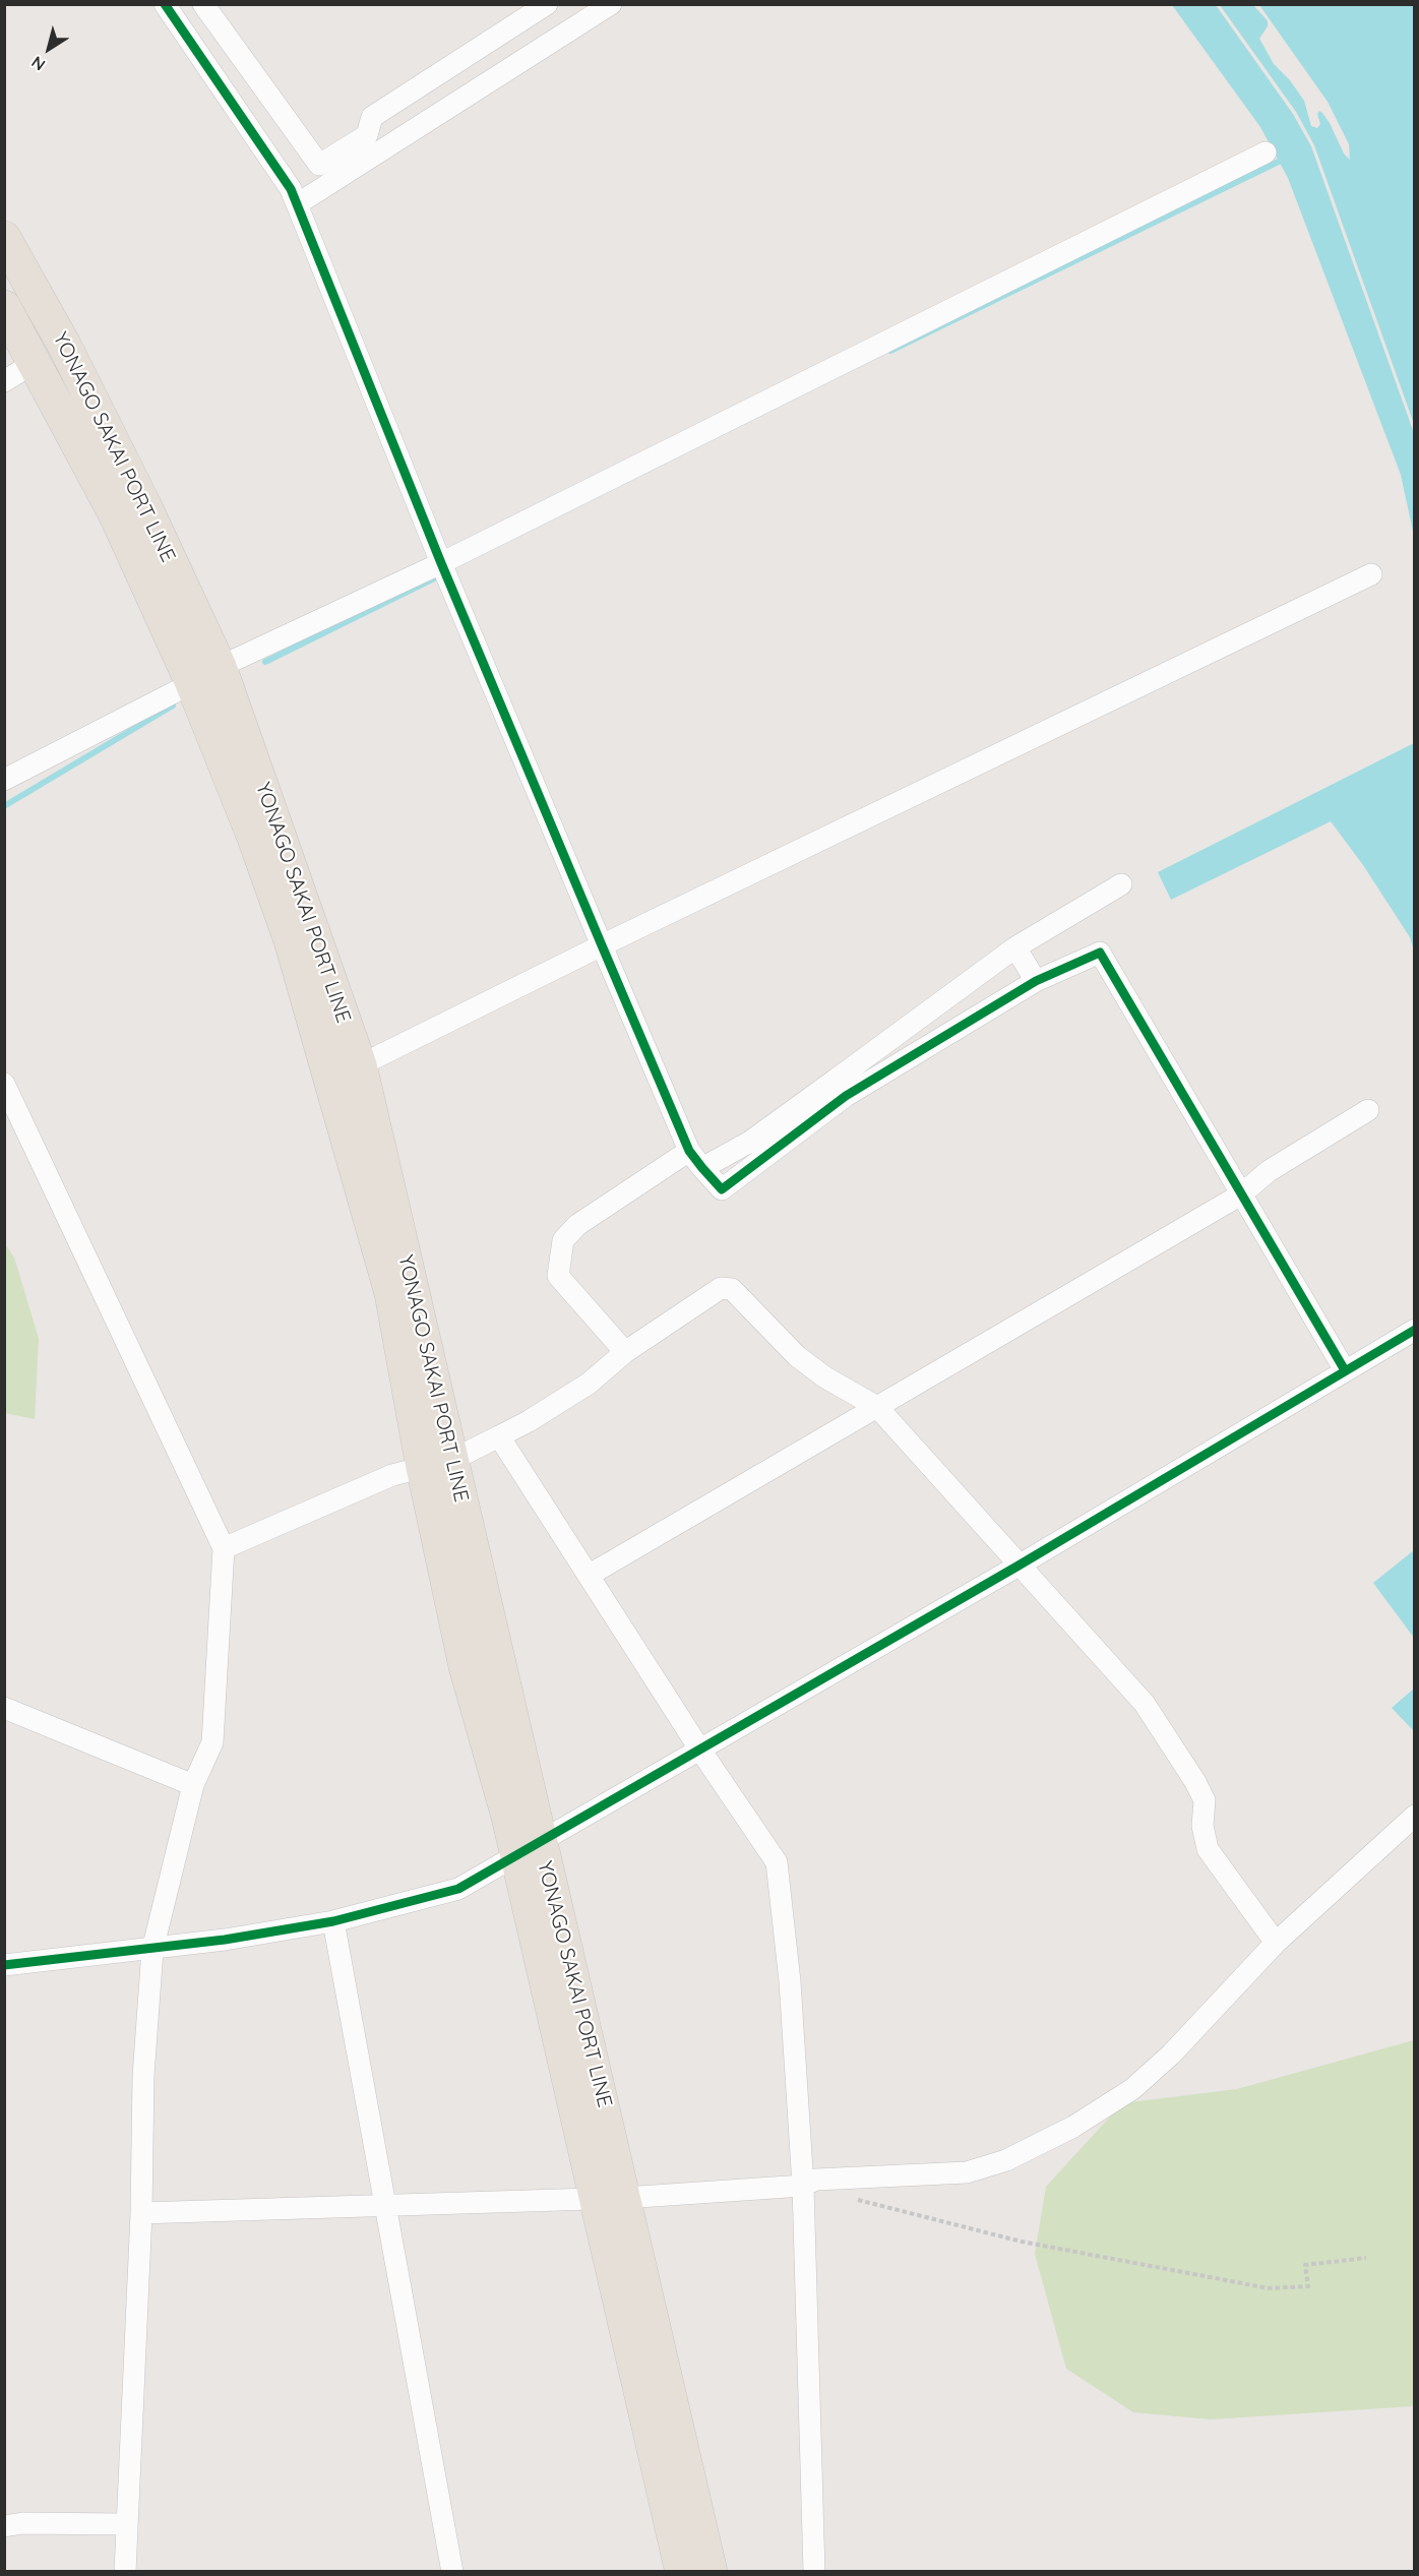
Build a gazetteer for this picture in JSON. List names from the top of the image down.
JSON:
{
  "streets": {
    "main road": ["YONAGO SAKAI PORT LINE"]
  },
  "north": "bottom left"
}
